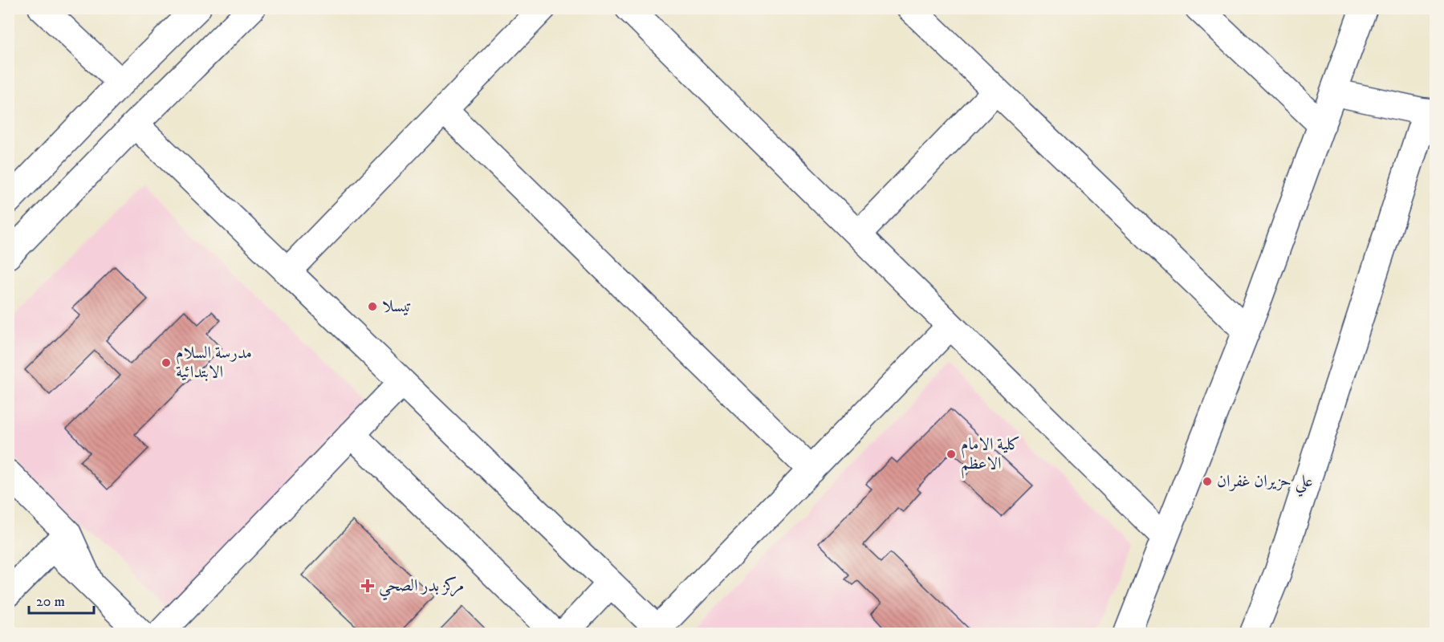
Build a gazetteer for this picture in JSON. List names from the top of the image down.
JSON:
{
  "places": {
    "other": [
      "تيسلا",
      "مدرسة السلام الابتدائية",
      "كلية الامام الاعظم",
      "علي حزيران غفران"
    ],
    "health": ["مركز بدر الصحي"]
  },
  "scale_bar": "20 m"
}
